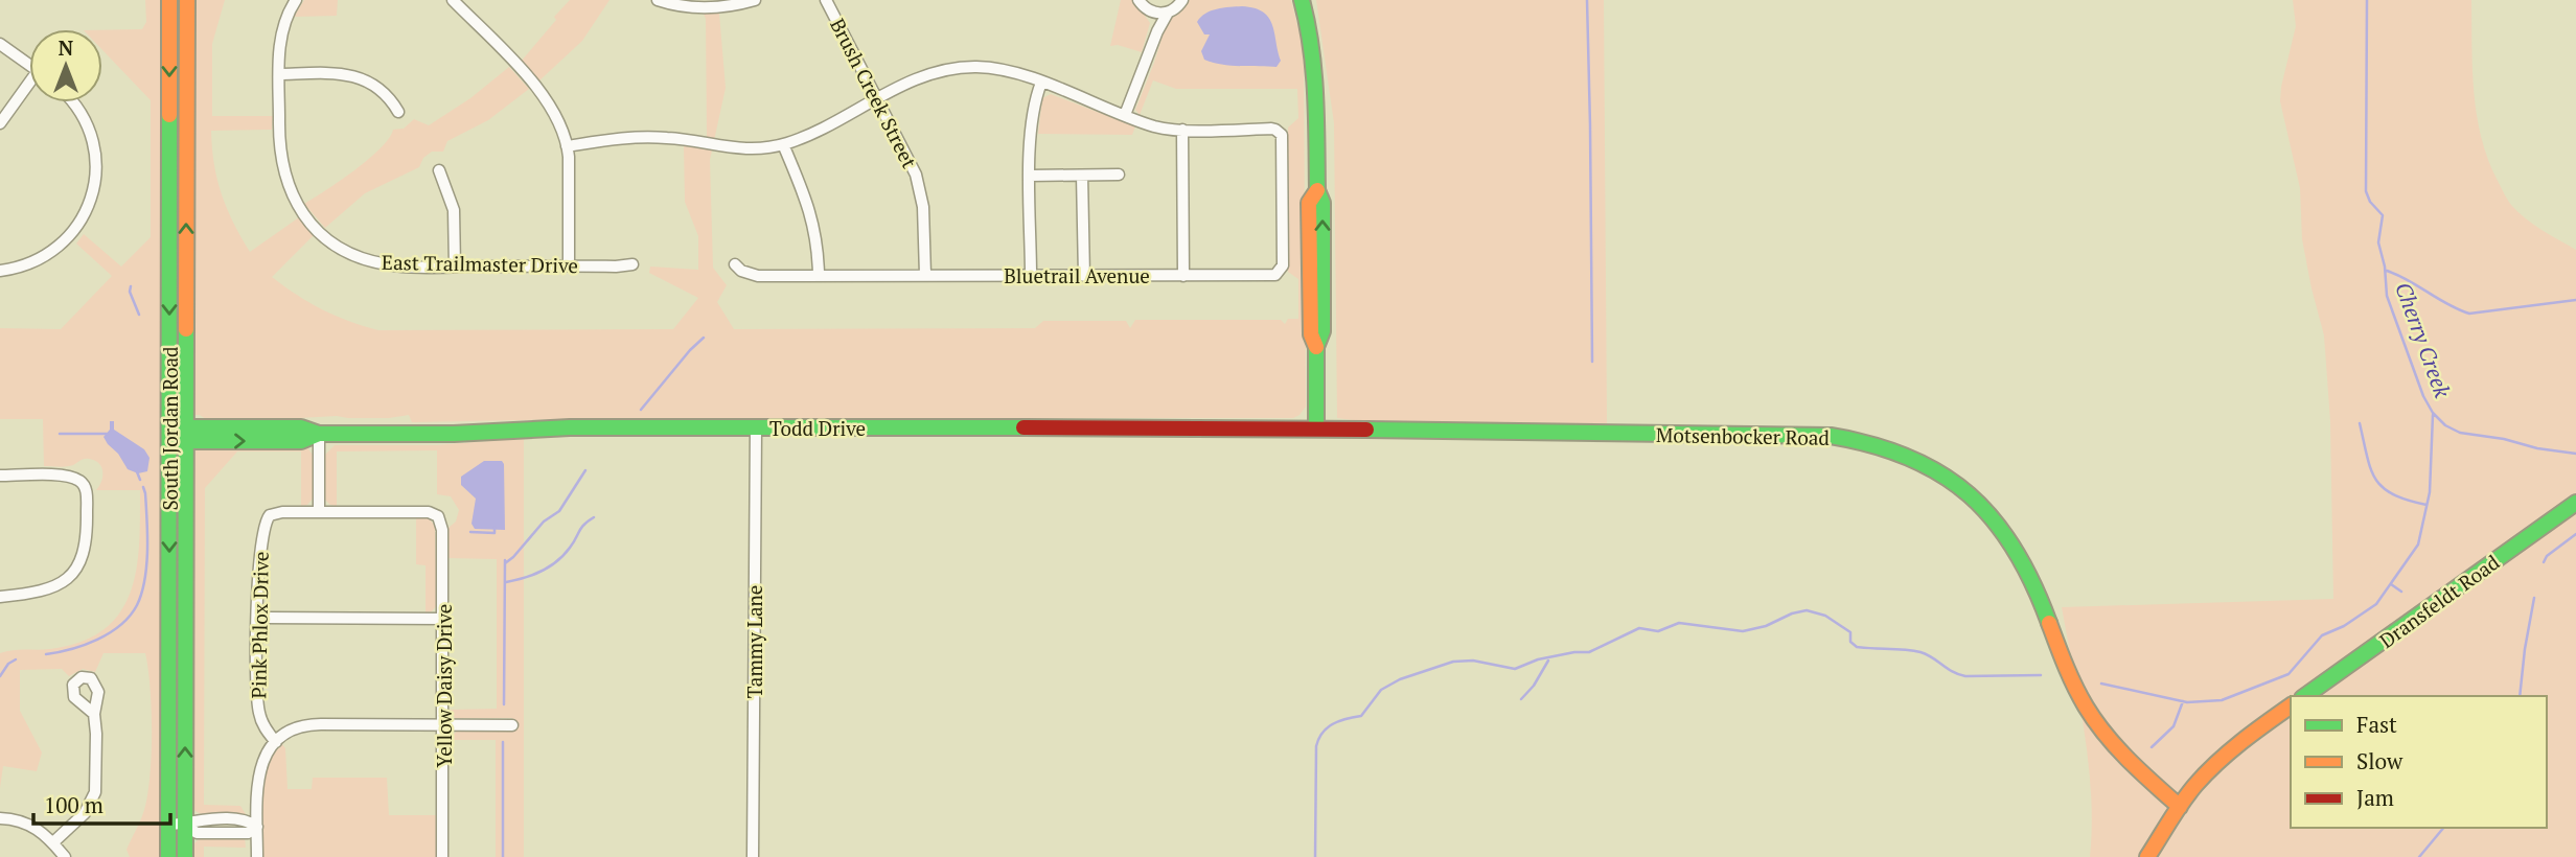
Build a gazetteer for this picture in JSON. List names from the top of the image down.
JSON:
{
  "streets": {
    "main road": [
      "Todd Drive",
      "South Jordan Road",
      "Motsenbocker Road",
      "Dransfeldt Road"
    ],
    "street": [
      "Brush Creek Street",
      "East Trailmaster Drive",
      "Bluetrail Avenue",
      "Pink Phlox Drive",
      "Tammy Lane",
      "Yellow Daisy Drive"
    ]
  },
  "crossings": [
    ["Brush Creek Street", "Bluetrail Avenue"],
    ["Todd Drive", "South Jordan Road"],
    ["Todd Drive", "Motsenbocker Road"],
    ["Todd Drive", "Tammy Lane"],
    ["Pink Phlox Drive", "Yellow Daisy Drive"]
  ],
  "water": ["Cherry Creek"],
  "legend": ["Fast", "Slow", "Jam"],
  "scale_bar": "100 m",
  "north": "top"
}
